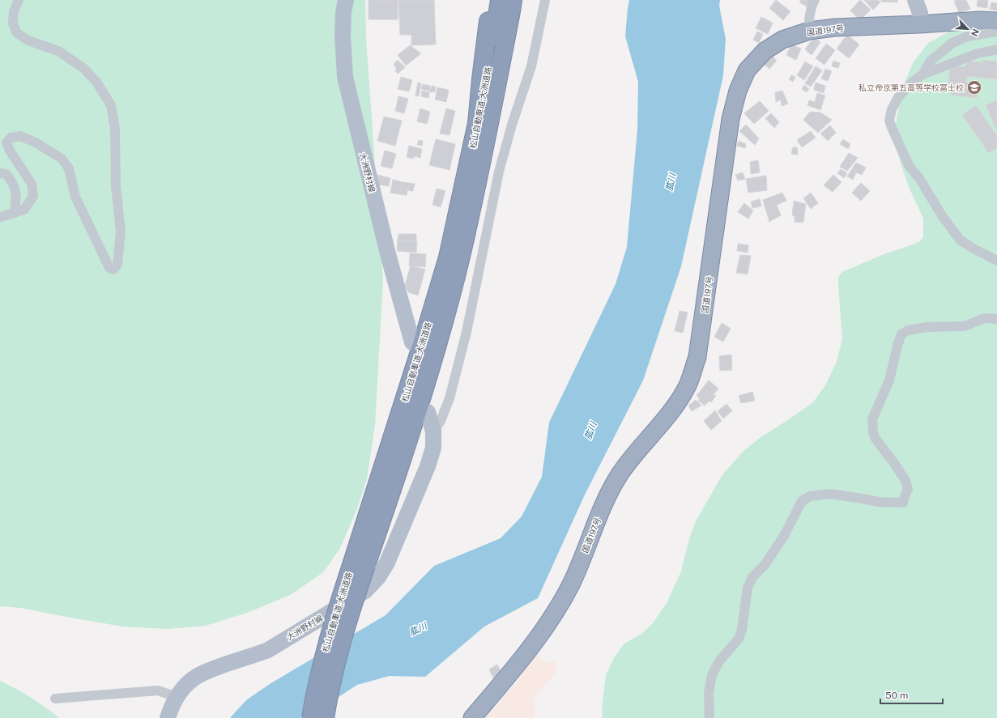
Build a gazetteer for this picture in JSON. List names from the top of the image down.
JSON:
{
  "streets": {
    "highway": ["国道197号", "松山自動車道;大洲道路"],
    "main road": ["大洲野村線"]
  },
  "water": ["肱川"],
  "places": {
    "school or university": ["私立帝京第五高等学校冨士校"]
  },
  "scale_bar": "50 m",
  "north": "bottom right"
}
